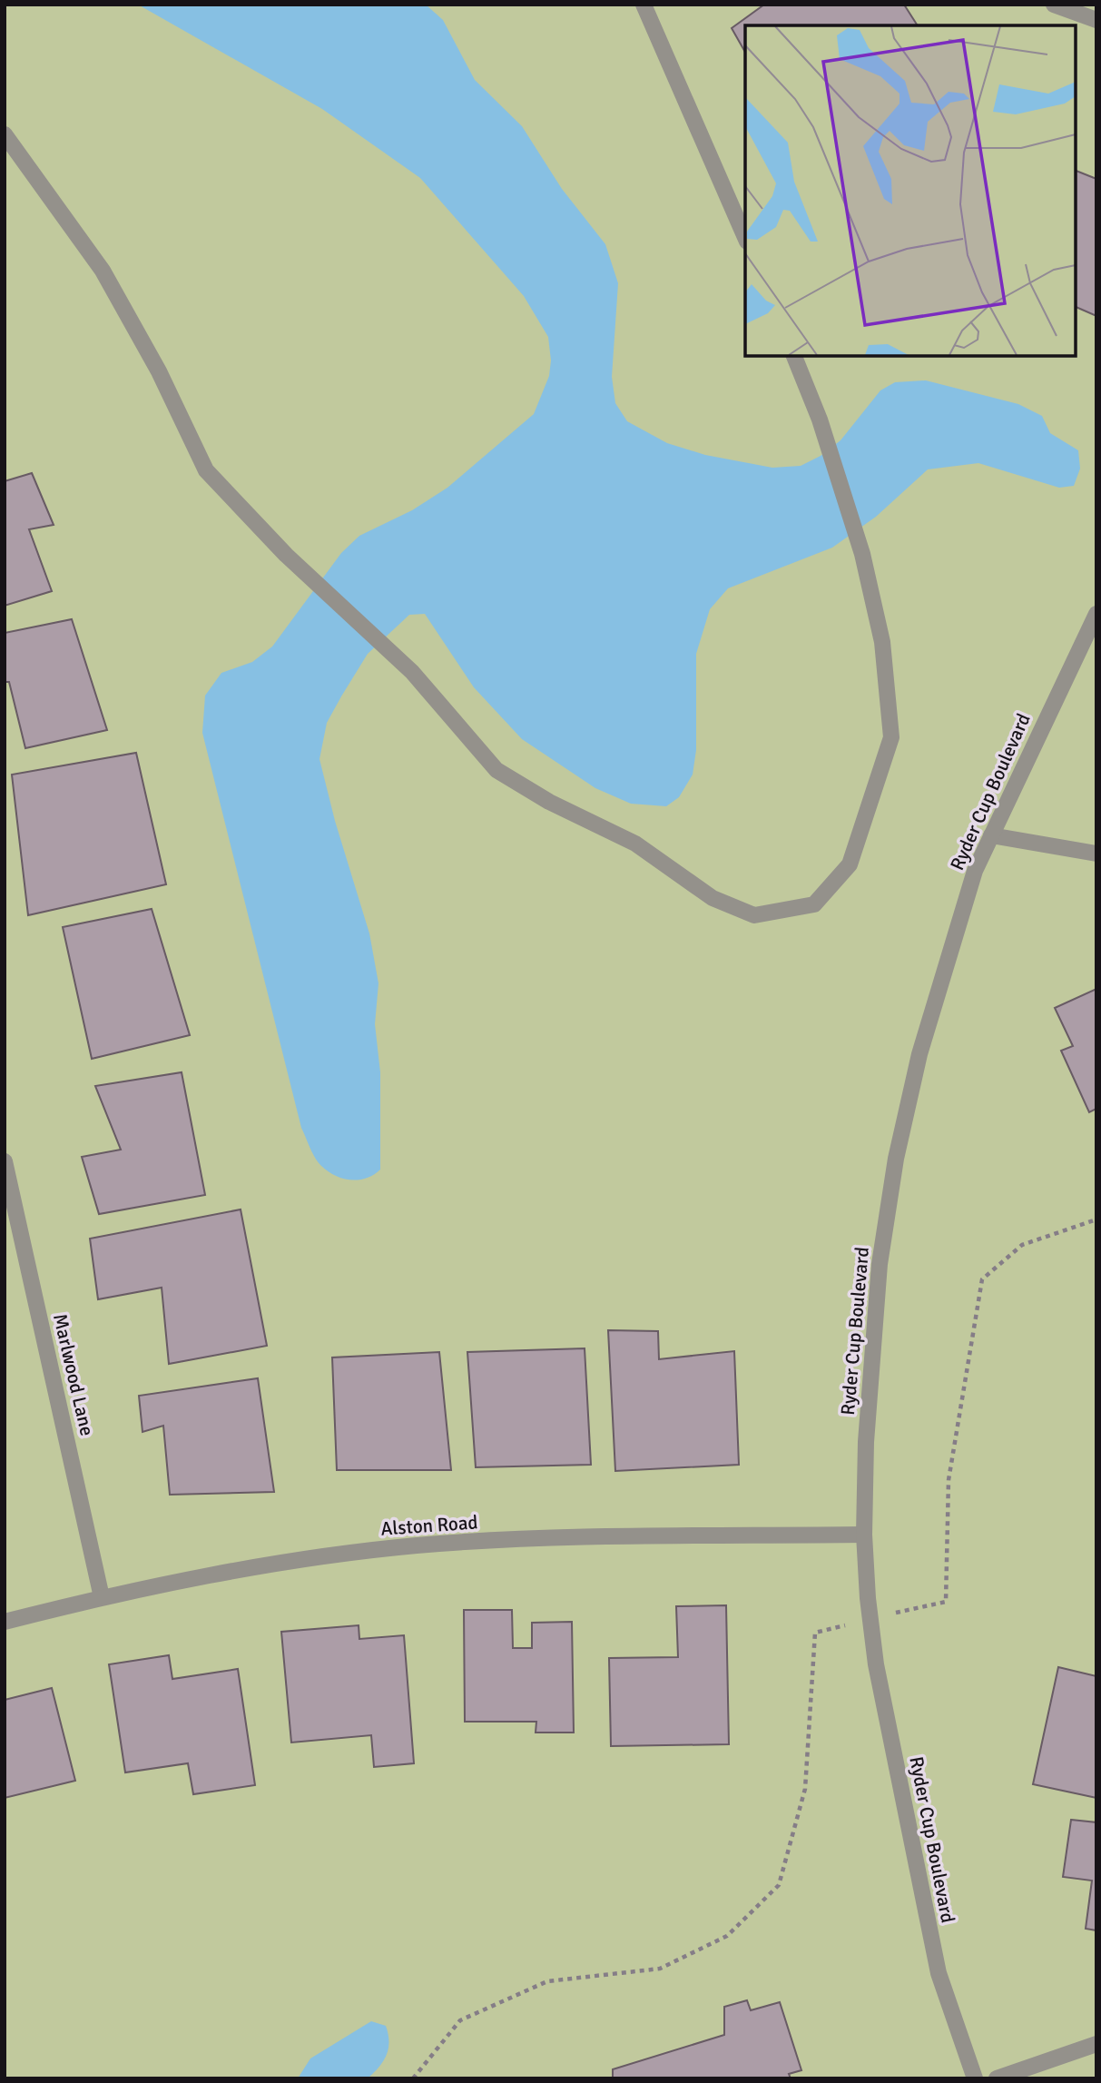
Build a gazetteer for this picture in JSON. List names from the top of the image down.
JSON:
{
  "streets": {
    "street": ["Ryder Cup Boulevard", "Marlwood Lane", "Alston Road"]
  },
  "crossings": [
    ["Ryder Cup Boulevard", "Alston Road"],
    ["Marlwood Lane", "Alston Road"]
  ]
}
